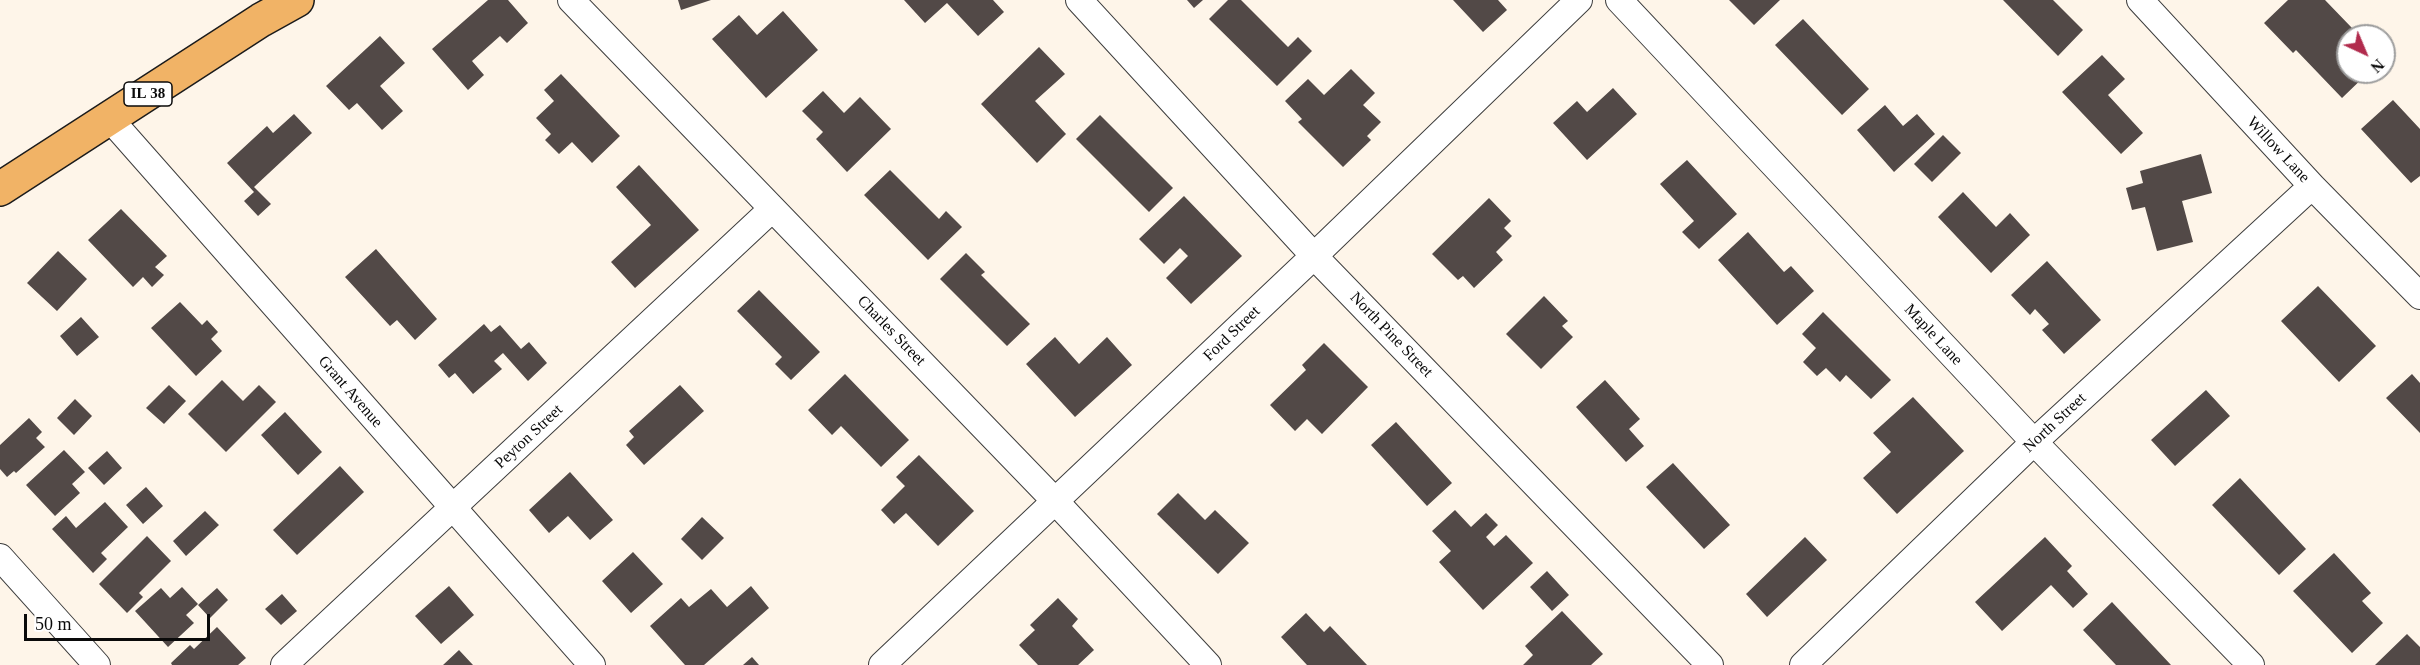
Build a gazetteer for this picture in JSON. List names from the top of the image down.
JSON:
{
  "streets": {
    "main road": ["IL 38"],
    "street": [
      "Willow Lane",
      "Charles Street",
      "Ford Street",
      "North Pine Street",
      "Maple Lane",
      "Grant Avenue",
      "North Street",
      "Peyton Street"
    ]
  },
  "crossings": [
    ["IL 38", "Grant Avenue"],
    ["Willow Lane", "North Street"],
    ["Charles Street", "Ford Street"],
    ["Charles Street", "Peyton Street"],
    ["Ford Street", "North Pine Street"],
    ["Maple Lane", "North Street"],
    ["Grant Avenue", "Peyton Street"]
  ],
  "scale_bar": "50 m",
  "north": "bottom right"
}
